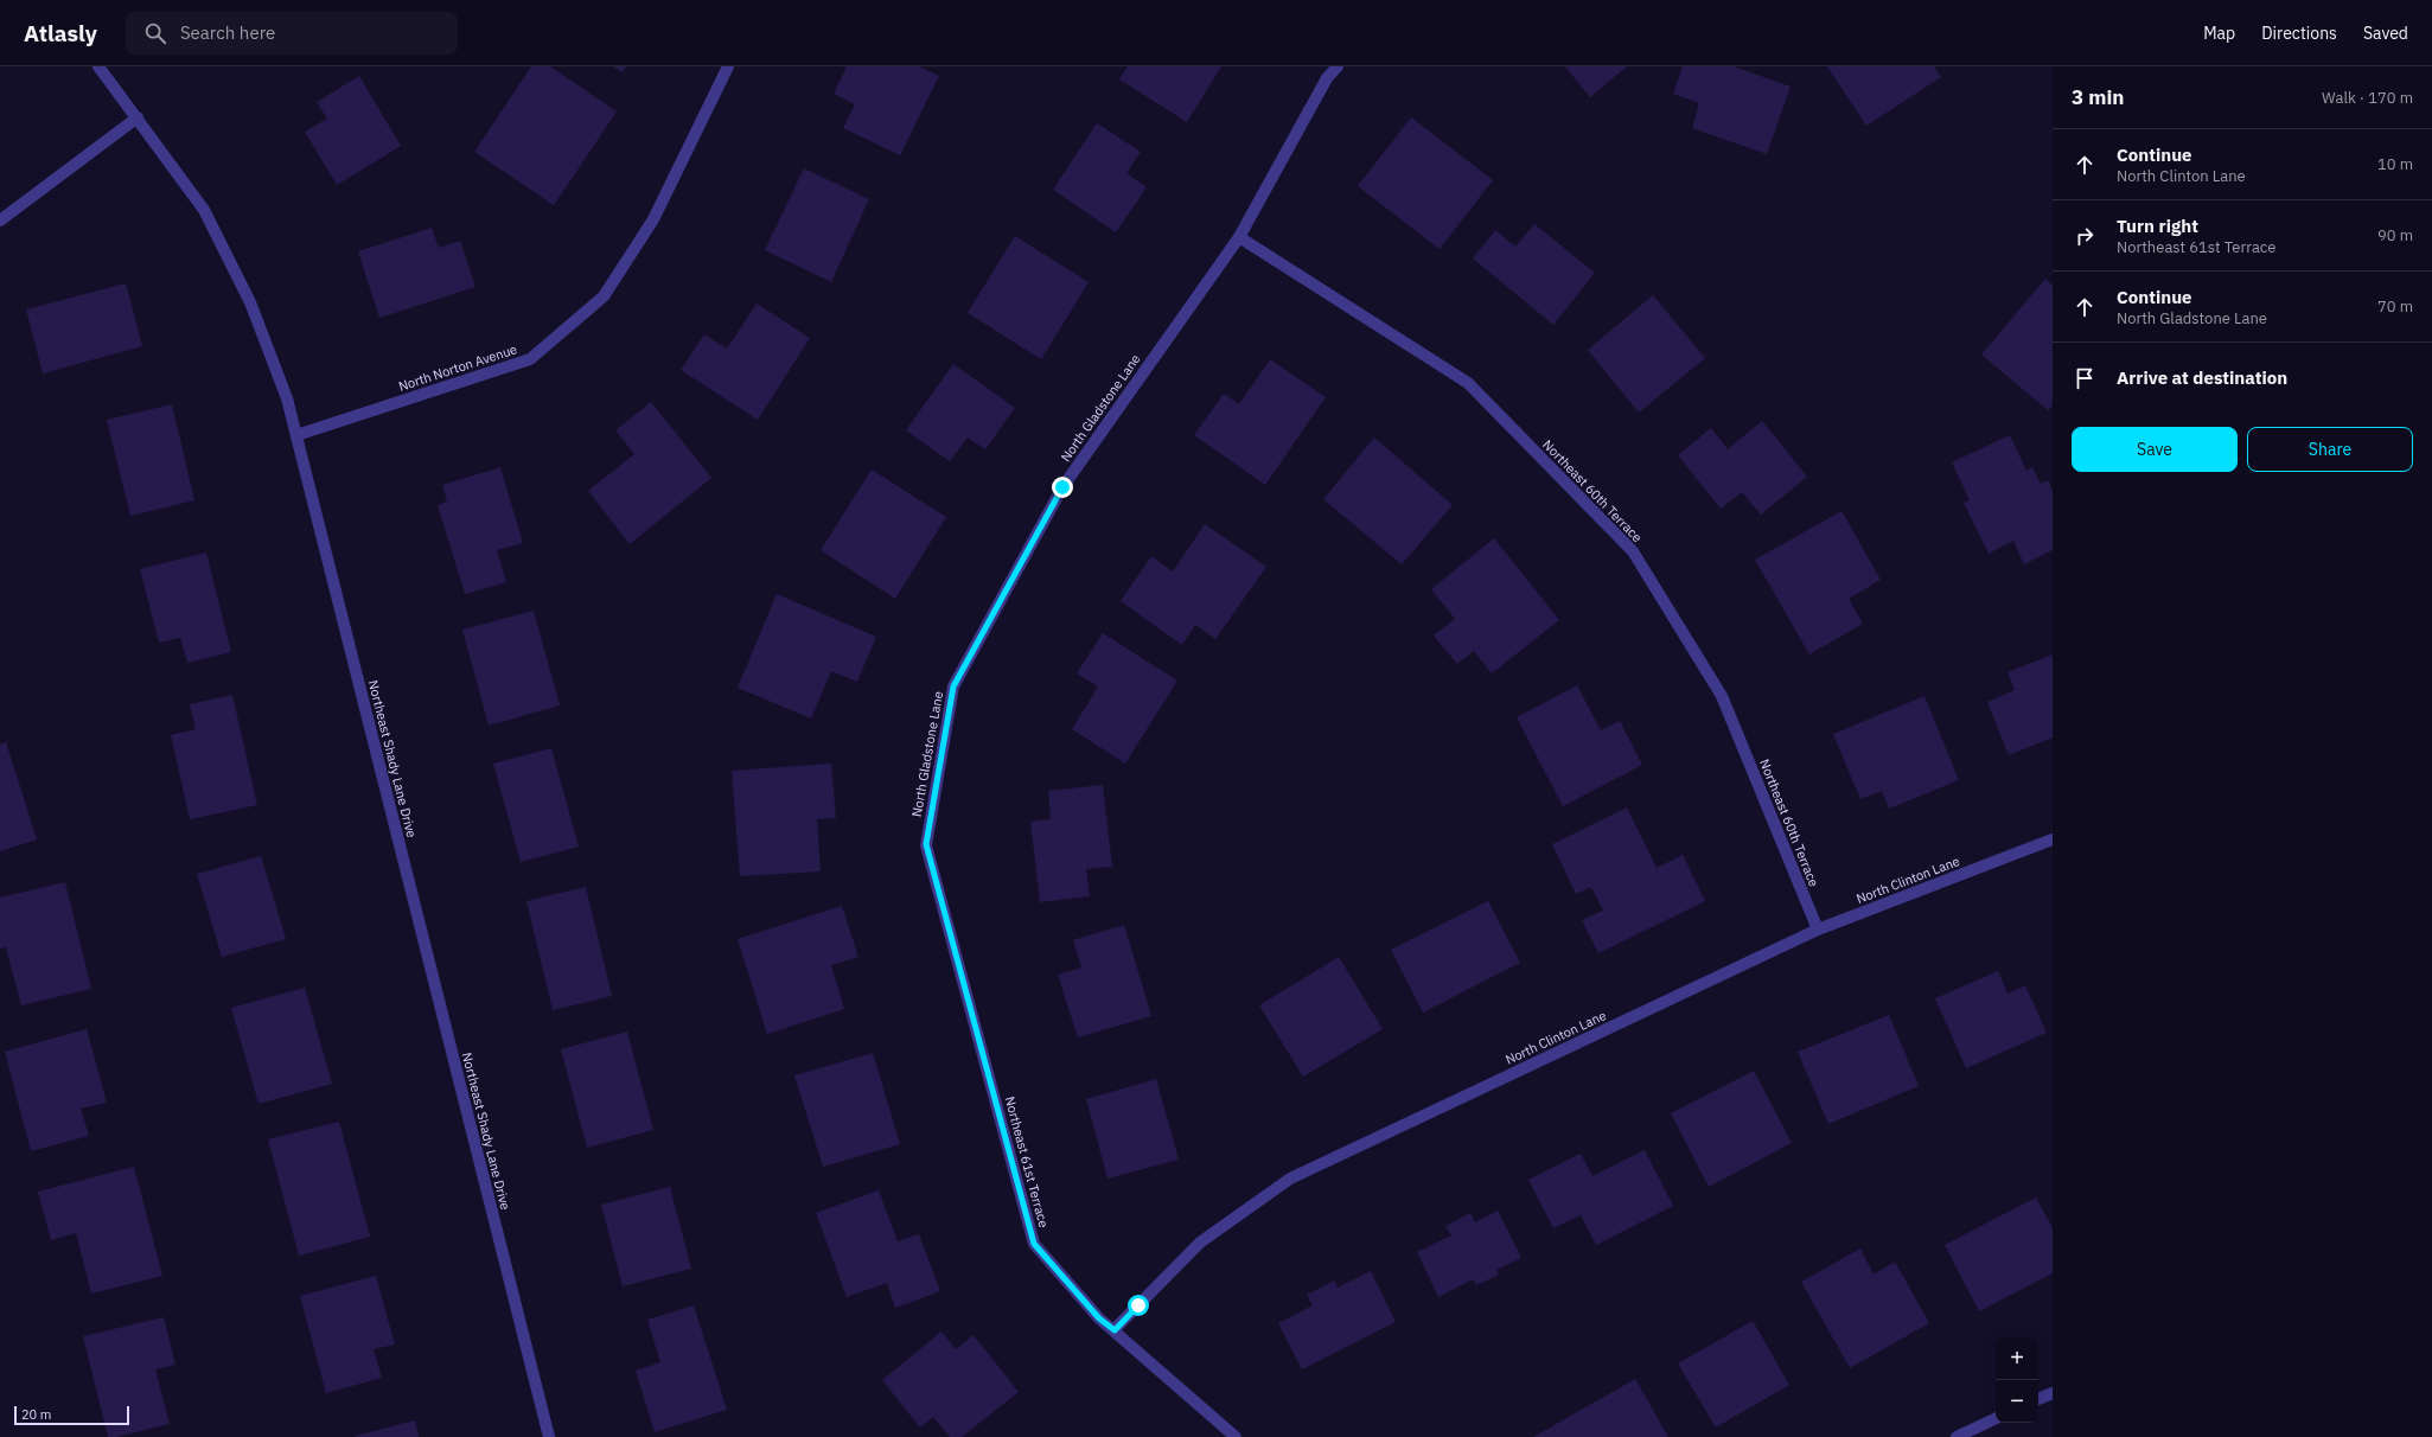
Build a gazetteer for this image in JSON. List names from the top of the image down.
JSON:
{
  "streets": {
    "street": [
      "North Norton Avenue",
      "North Gladstone Lane",
      "Northeast 60th Terrace",
      "Northeast Shady Lane Drive",
      "North Clinton Lane",
      "Northeast 61st Terrace"
    ]
  },
  "crossings": [
    ["North Norton Avenue", "Northeast Shady Lane Drive"],
    ["North Gladstone Lane", "Northeast 60th Terrace"],
    ["North Gladstone Lane", "Northeast 61st Terrace"],
    ["Northeast 60th Terrace", "North Clinton Lane"],
    ["North Clinton Lane", "Northeast 61st Terrace"]
  ],
  "scale_bar": "20 m",
  "page": {
    "header": "Atlasly",
    "search": "Search here",
    "nav": ["Map", "Directions", "Saved"],
    "heading": ["3 min", "Walk · 170 m"],
    "list": [
      ["Continue", "North Clinton Lane", "10 m"],
      ["Turn right", "Northeast 61st Terrace", "90 m"],
      ["Continue", "North Gladstone Lane", "70 m"],
      "Arrive at destination"
    ],
    "buttons": ["Save", "Share"],
    "map_buttons": ["+", "−"],
    "scale": "20 m"
  }
}
